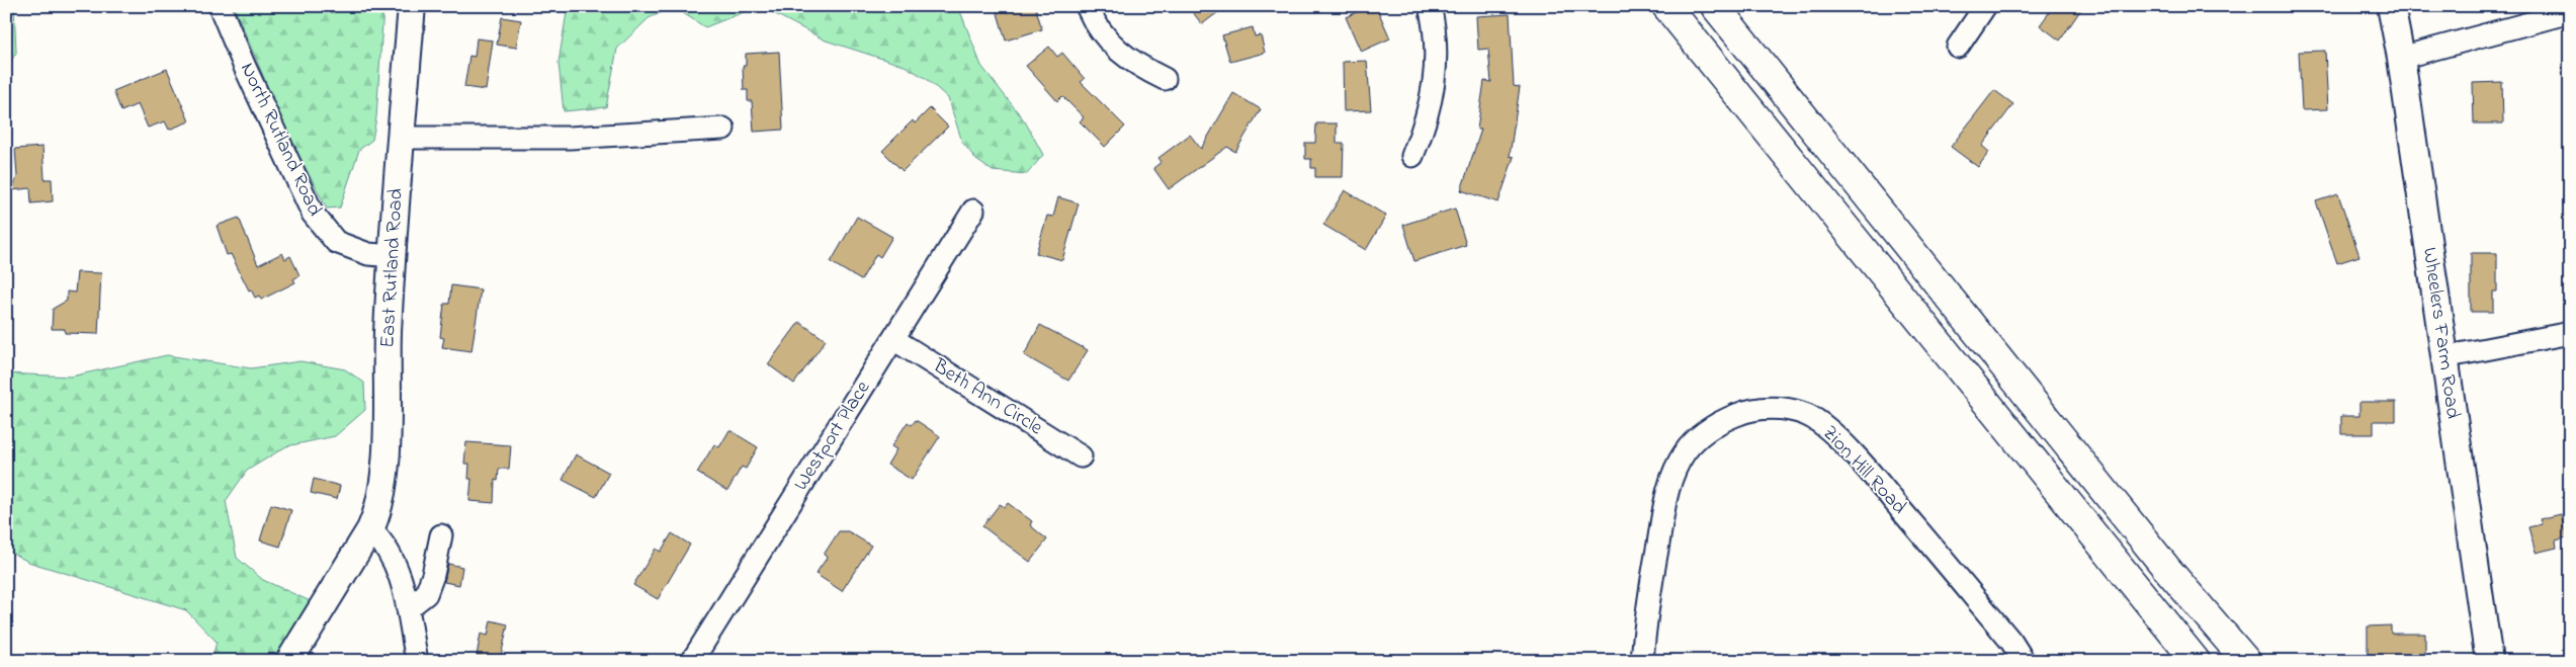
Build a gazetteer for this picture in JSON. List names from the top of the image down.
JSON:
{
  "streets": {
    "main road": ["East Rutland Road", "Wheelers Farm Road"],
    "street": [
      "North Rutland Road",
      "Beth Ann Circle",
      "Westport Place",
      "Zion Hill Road"
    ]
  },
  "crossings": [
    ["North Rutland Road", "East Rutland Road"],
    ["Beth Ann Circle", "Westport Place"]
  ]
}
